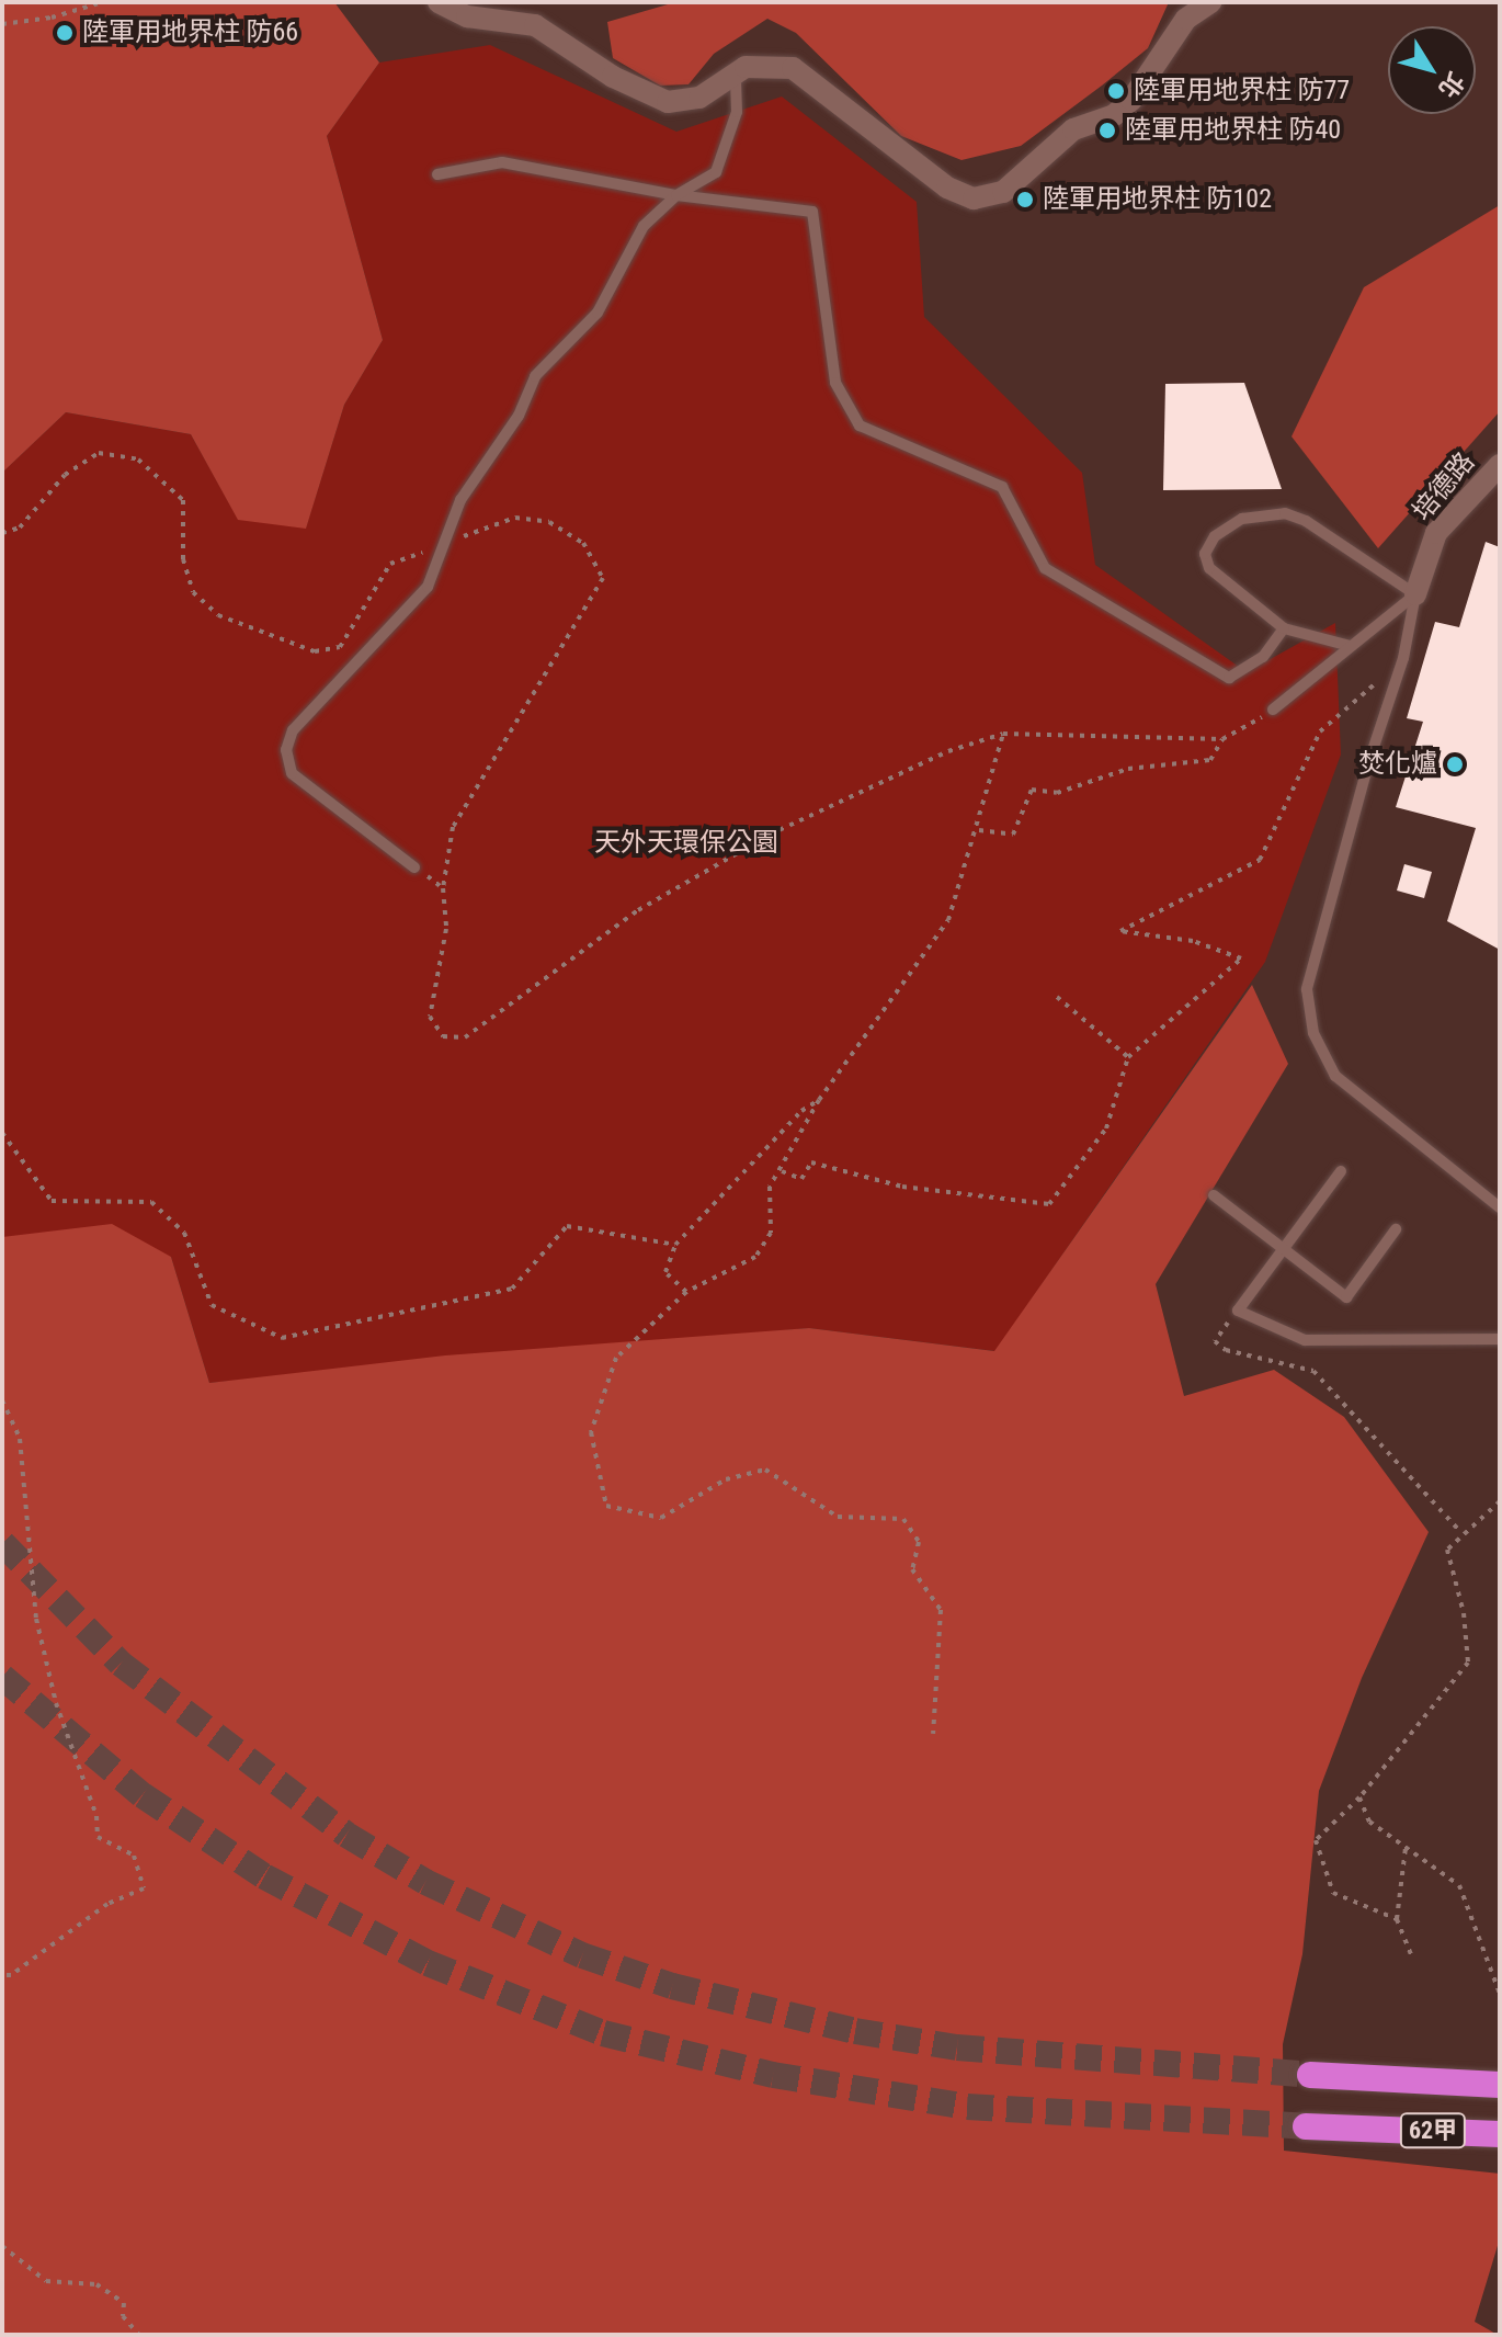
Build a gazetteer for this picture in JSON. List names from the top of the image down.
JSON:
{
  "streets": {
    "highway": ["62甲"],
    "street": ["培德路"]
  },
  "parks": ["天外天環保公園"],
  "places": [
    "陸軍用地界柱 防66",
    "陸軍用地界柱 防77",
    "陸軍用地界柱 防40",
    "陸軍用地界柱 防102",
    "焚化爐"
  ],
  "north": "bottom right"
}
